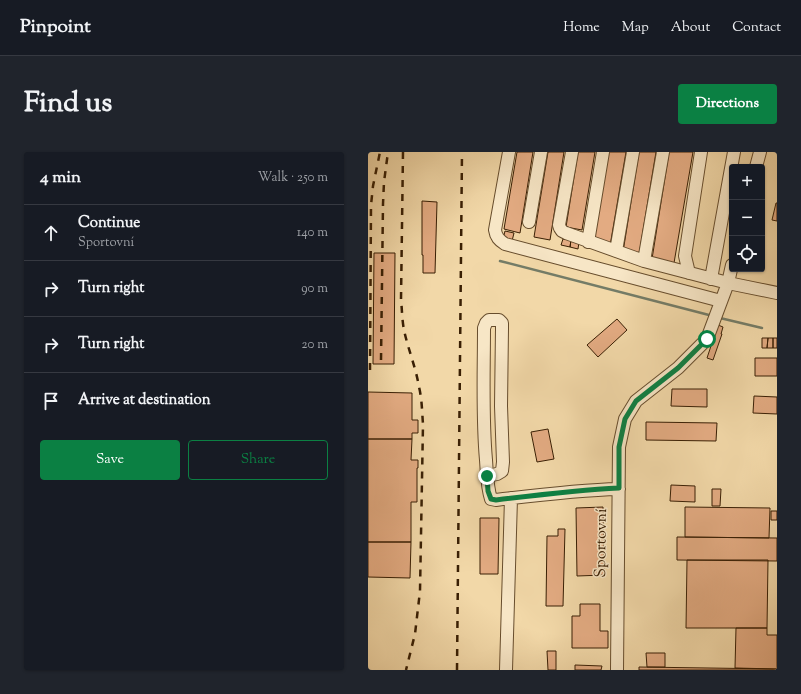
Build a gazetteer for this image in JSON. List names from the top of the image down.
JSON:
{
  "streets": {
    "street": ["Sportovní"]
  },
  "page": {
    "header": "Pinpoint",
    "nav": [
      "Home",
      "Map",
      "About",
      "Contact"
    ],
    "title": "Find us",
    "buttons": [
      "Directions",
      ["Save", "Share"]
    ],
    "heading": ["4 min", "Walk · 250 m"],
    "map_buttons": ["+", "−"],
    "list": [
      ["Continue", "Sportovní", "140 m"],
      ["Turn right", "90 m"],
      ["Turn right", "20 m"],
      "Arrive at destination"
    ]
  }
}
